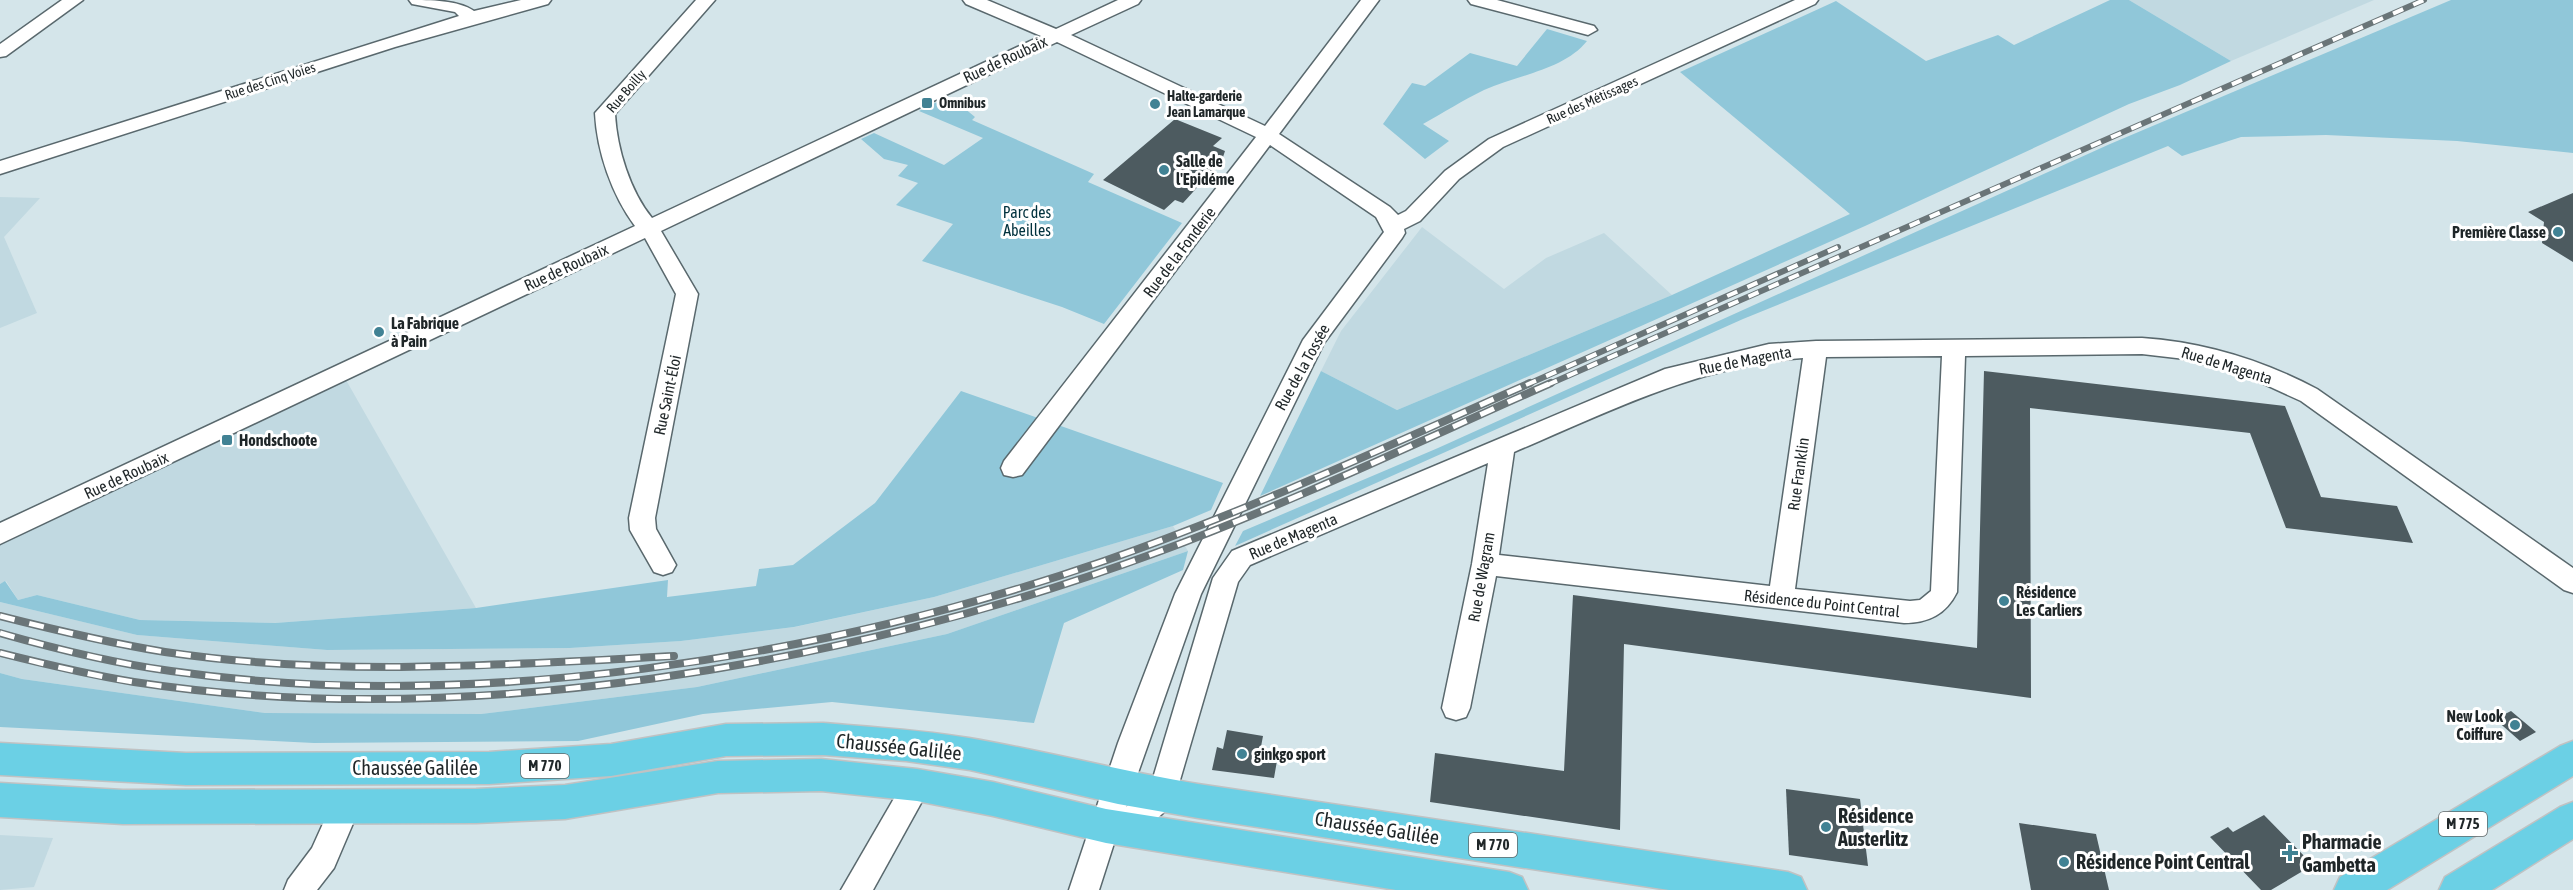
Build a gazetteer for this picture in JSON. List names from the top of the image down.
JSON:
{
  "streets": {
    "main road": ["Chaussée Galilée", "M 770", "M 775"],
    "street": [
      "Rue de Roubaix",
      "Rue des Cinq Voies",
      "Rue Boilly",
      "Rue des Métissages",
      "Rue de la Fonderie",
      "Rue de Magenta",
      "Rue de la Tossée",
      "Rue Saint-Éloi",
      "Rue Franklin",
      "Rue de Wagram",
      "Résidence du Point Central"
    ]
  },
  "crossings": [
    ["Rue de Roubaix", "Rue Boilly"],
    ["Rue de Roubaix", "Rue Saint-Éloi"],
    ["Rue Boilly", "Rue Saint-Éloi"],
    ["Rue des Métissages", "Rue de la Tossée"],
    ["Rue de Magenta", "Rue Franklin"],
    ["Rue de Magenta", "Rue de Wagram"],
    ["Rue de Magenta", "Résidence du Point Central"],
    ["Rue de Magenta", "Chaussée Galilée"],
    ["Rue de la Tossée", "Chaussée Galilée"],
    ["Rue Franklin", "Résidence du Point Central"],
    ["Rue de Wagram", "Résidence du Point Central"]
  ],
  "parks": ["Parc des Abeilles"],
  "places": {
    "transit": ["Omnibus", "Hondschoote"],
    "other": [
      "Halte-garderie Jean Lamarque",
      "Salle de l'Epidéme",
      "Première Classe",
      "La Fabrique à Pain",
      "Résidence Les Carliers",
      "New Look Coiffure",
      "ginkgo sport",
      "Résidence Austerlitz",
      "Résidence Point Central"
    ],
    "health": ["Pharmacie Gambetta"]
  }
}
